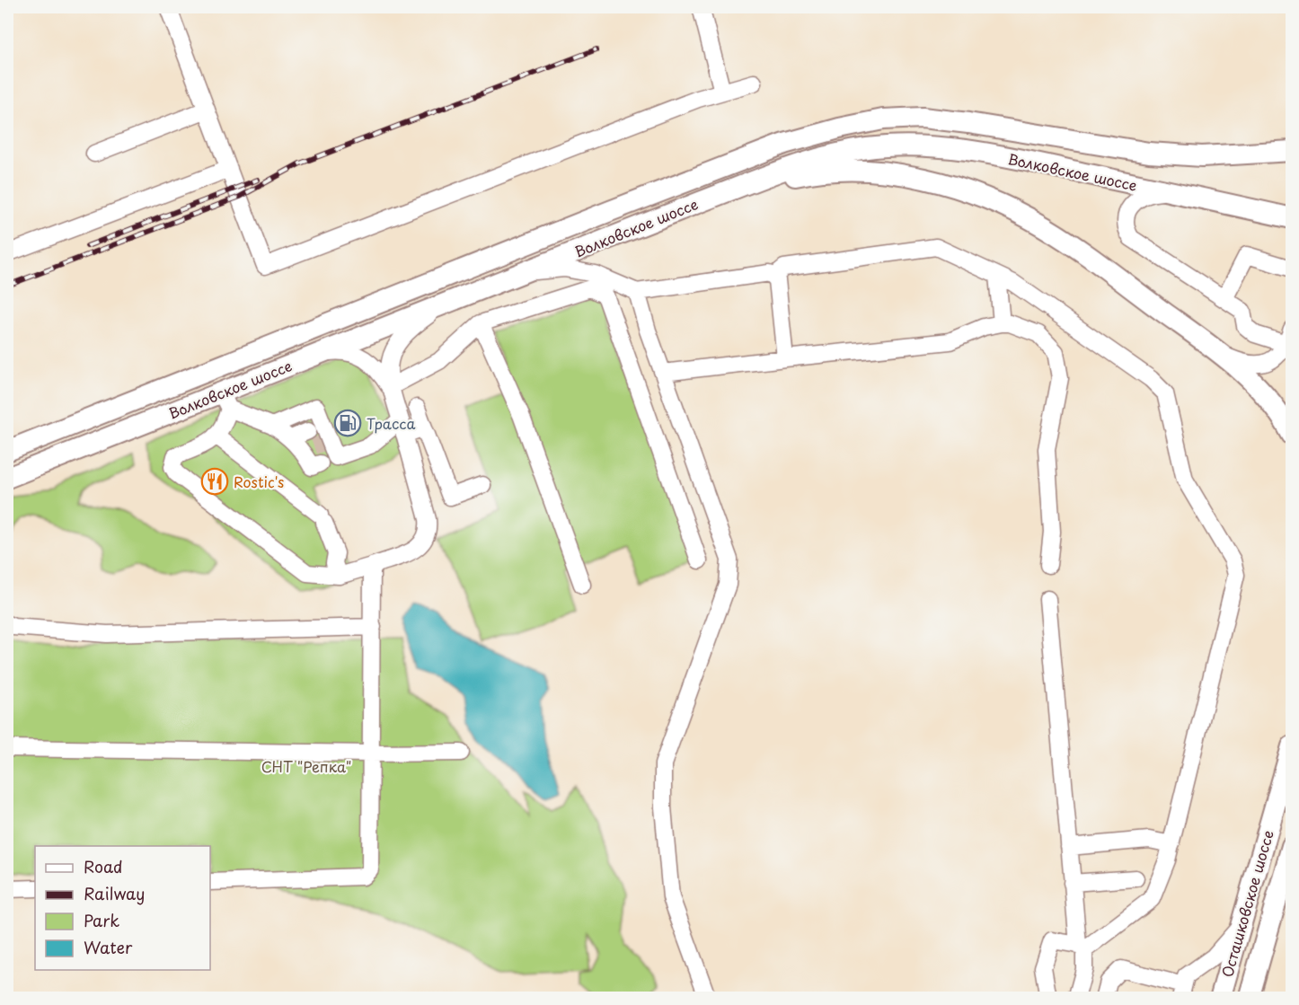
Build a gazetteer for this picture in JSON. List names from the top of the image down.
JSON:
{
  "streets": {
    "main road": ["Волковское шоссе", "Осташковское шоссе"]
  },
  "parks": ["СНТ \"Репка\""],
  "places": {
    "fuel station": ["Трасса"],
    "restaurant": ["Rostic's"]
  },
  "legend": [
    "Road",
    "Railway",
    "Park",
    "Water"
  ]
}
